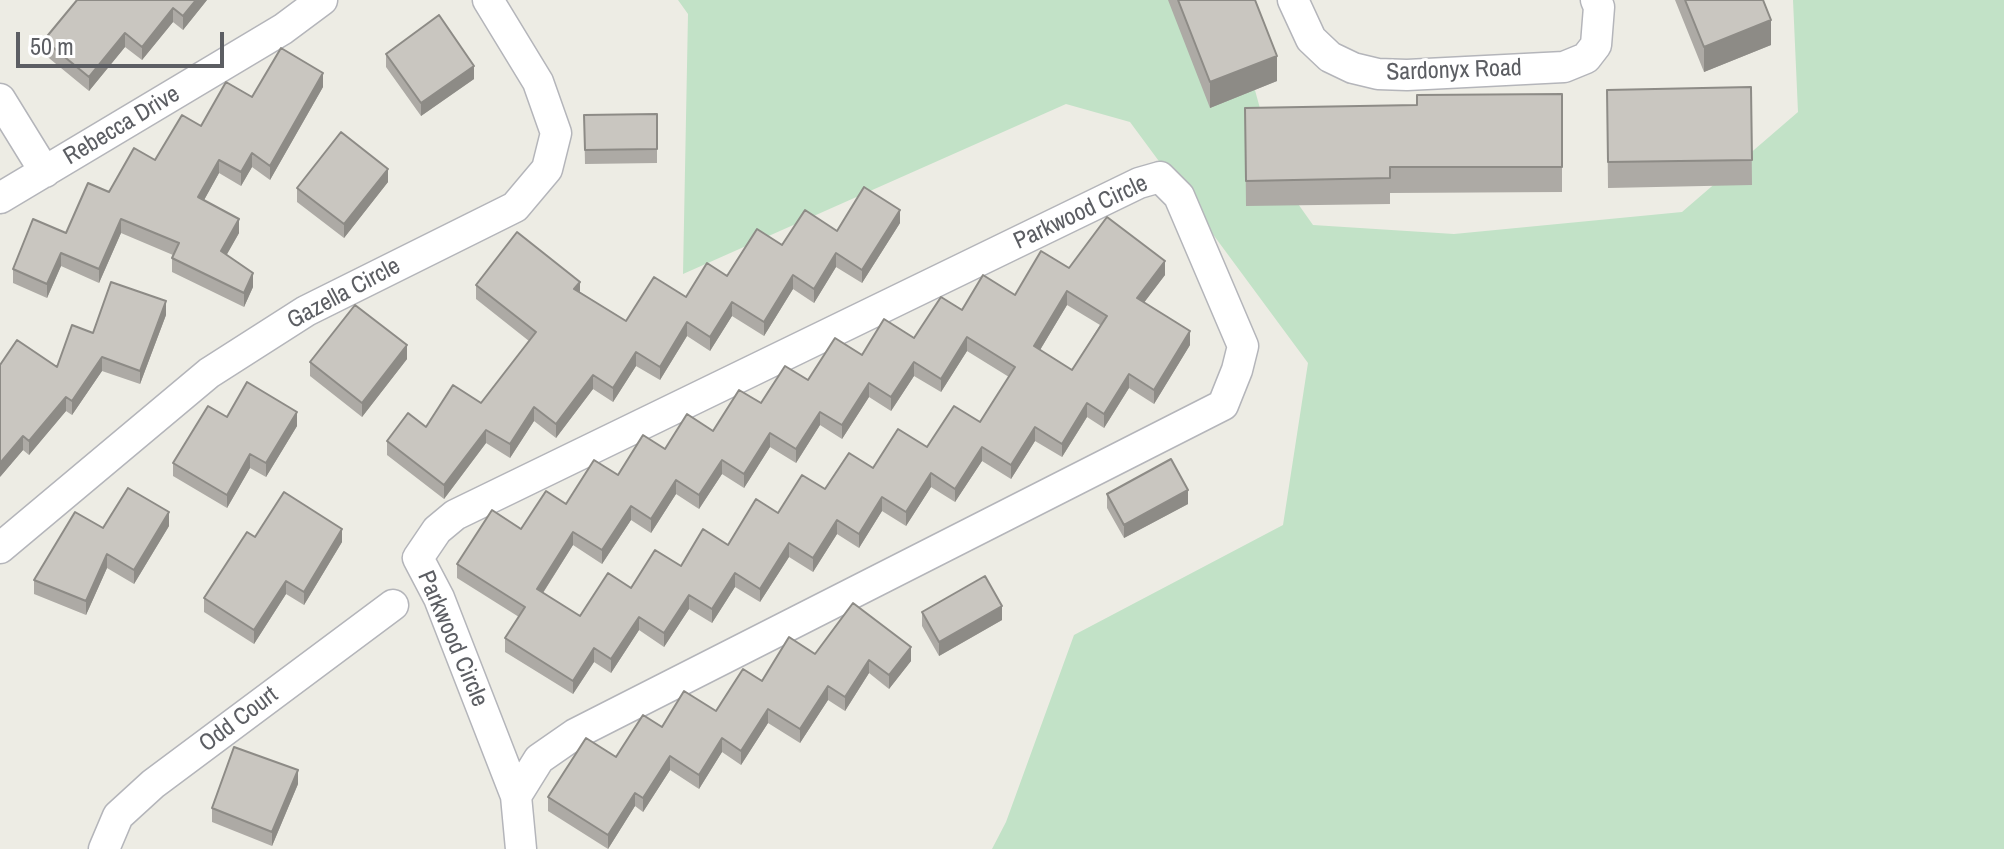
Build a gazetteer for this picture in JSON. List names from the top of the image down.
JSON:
{
  "streets": {
    "street": [
      "Sardonyx Road",
      "Rebecca Drive",
      "Parkwood Circle",
      "Gazella Circle",
      "Odd Court"
    ]
  },
  "scale_bar": "50 m"
}
